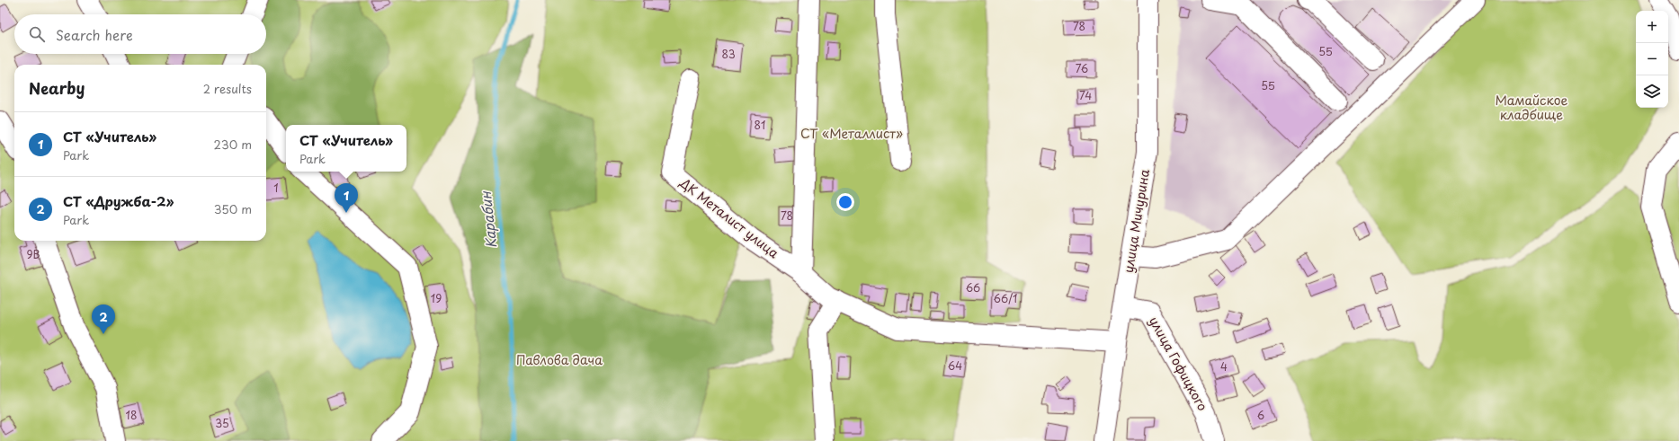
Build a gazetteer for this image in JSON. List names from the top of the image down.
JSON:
{
  "streets": {
    "street": ["ДК Металист улица", "улица Мичурина", "улица Гофицкого"]
  },
  "crossings": [
    ["улица Мичурина", "улица Гофицкого"]
  ],
  "water": ["Карабин"],
  "parks": ["Мамайское кладбище", "СТ «Металлист»", "Павлова дача"],
  "house_numbers": [
    "78",
    "55",
    "83",
    "76",
    "55",
    "74",
    "81",
    "1",
    "78",
    "9В",
    "66",
    "19",
    "66/1",
    "64",
    "4",
    "18",
    "6",
    "35"
  ],
  "page": {
    "map_buttons": ["+", "−"],
    "search": "Search here",
    "heading": ["Nearby", "2 results"],
    "list": [
      {
        "mark": "1",
        "name": "СТ «Учитель»",
        "note": "Park",
        "value": "230 m"
      },
      {
        "mark": "2",
        "name": "СТ «Дружба-2»",
        "note": "Park",
        "value": "350 m"
      }
    ],
    "popup": ["СТ «Учитель»", "Park"],
    "pins": ["1", "2"]
  }
}
